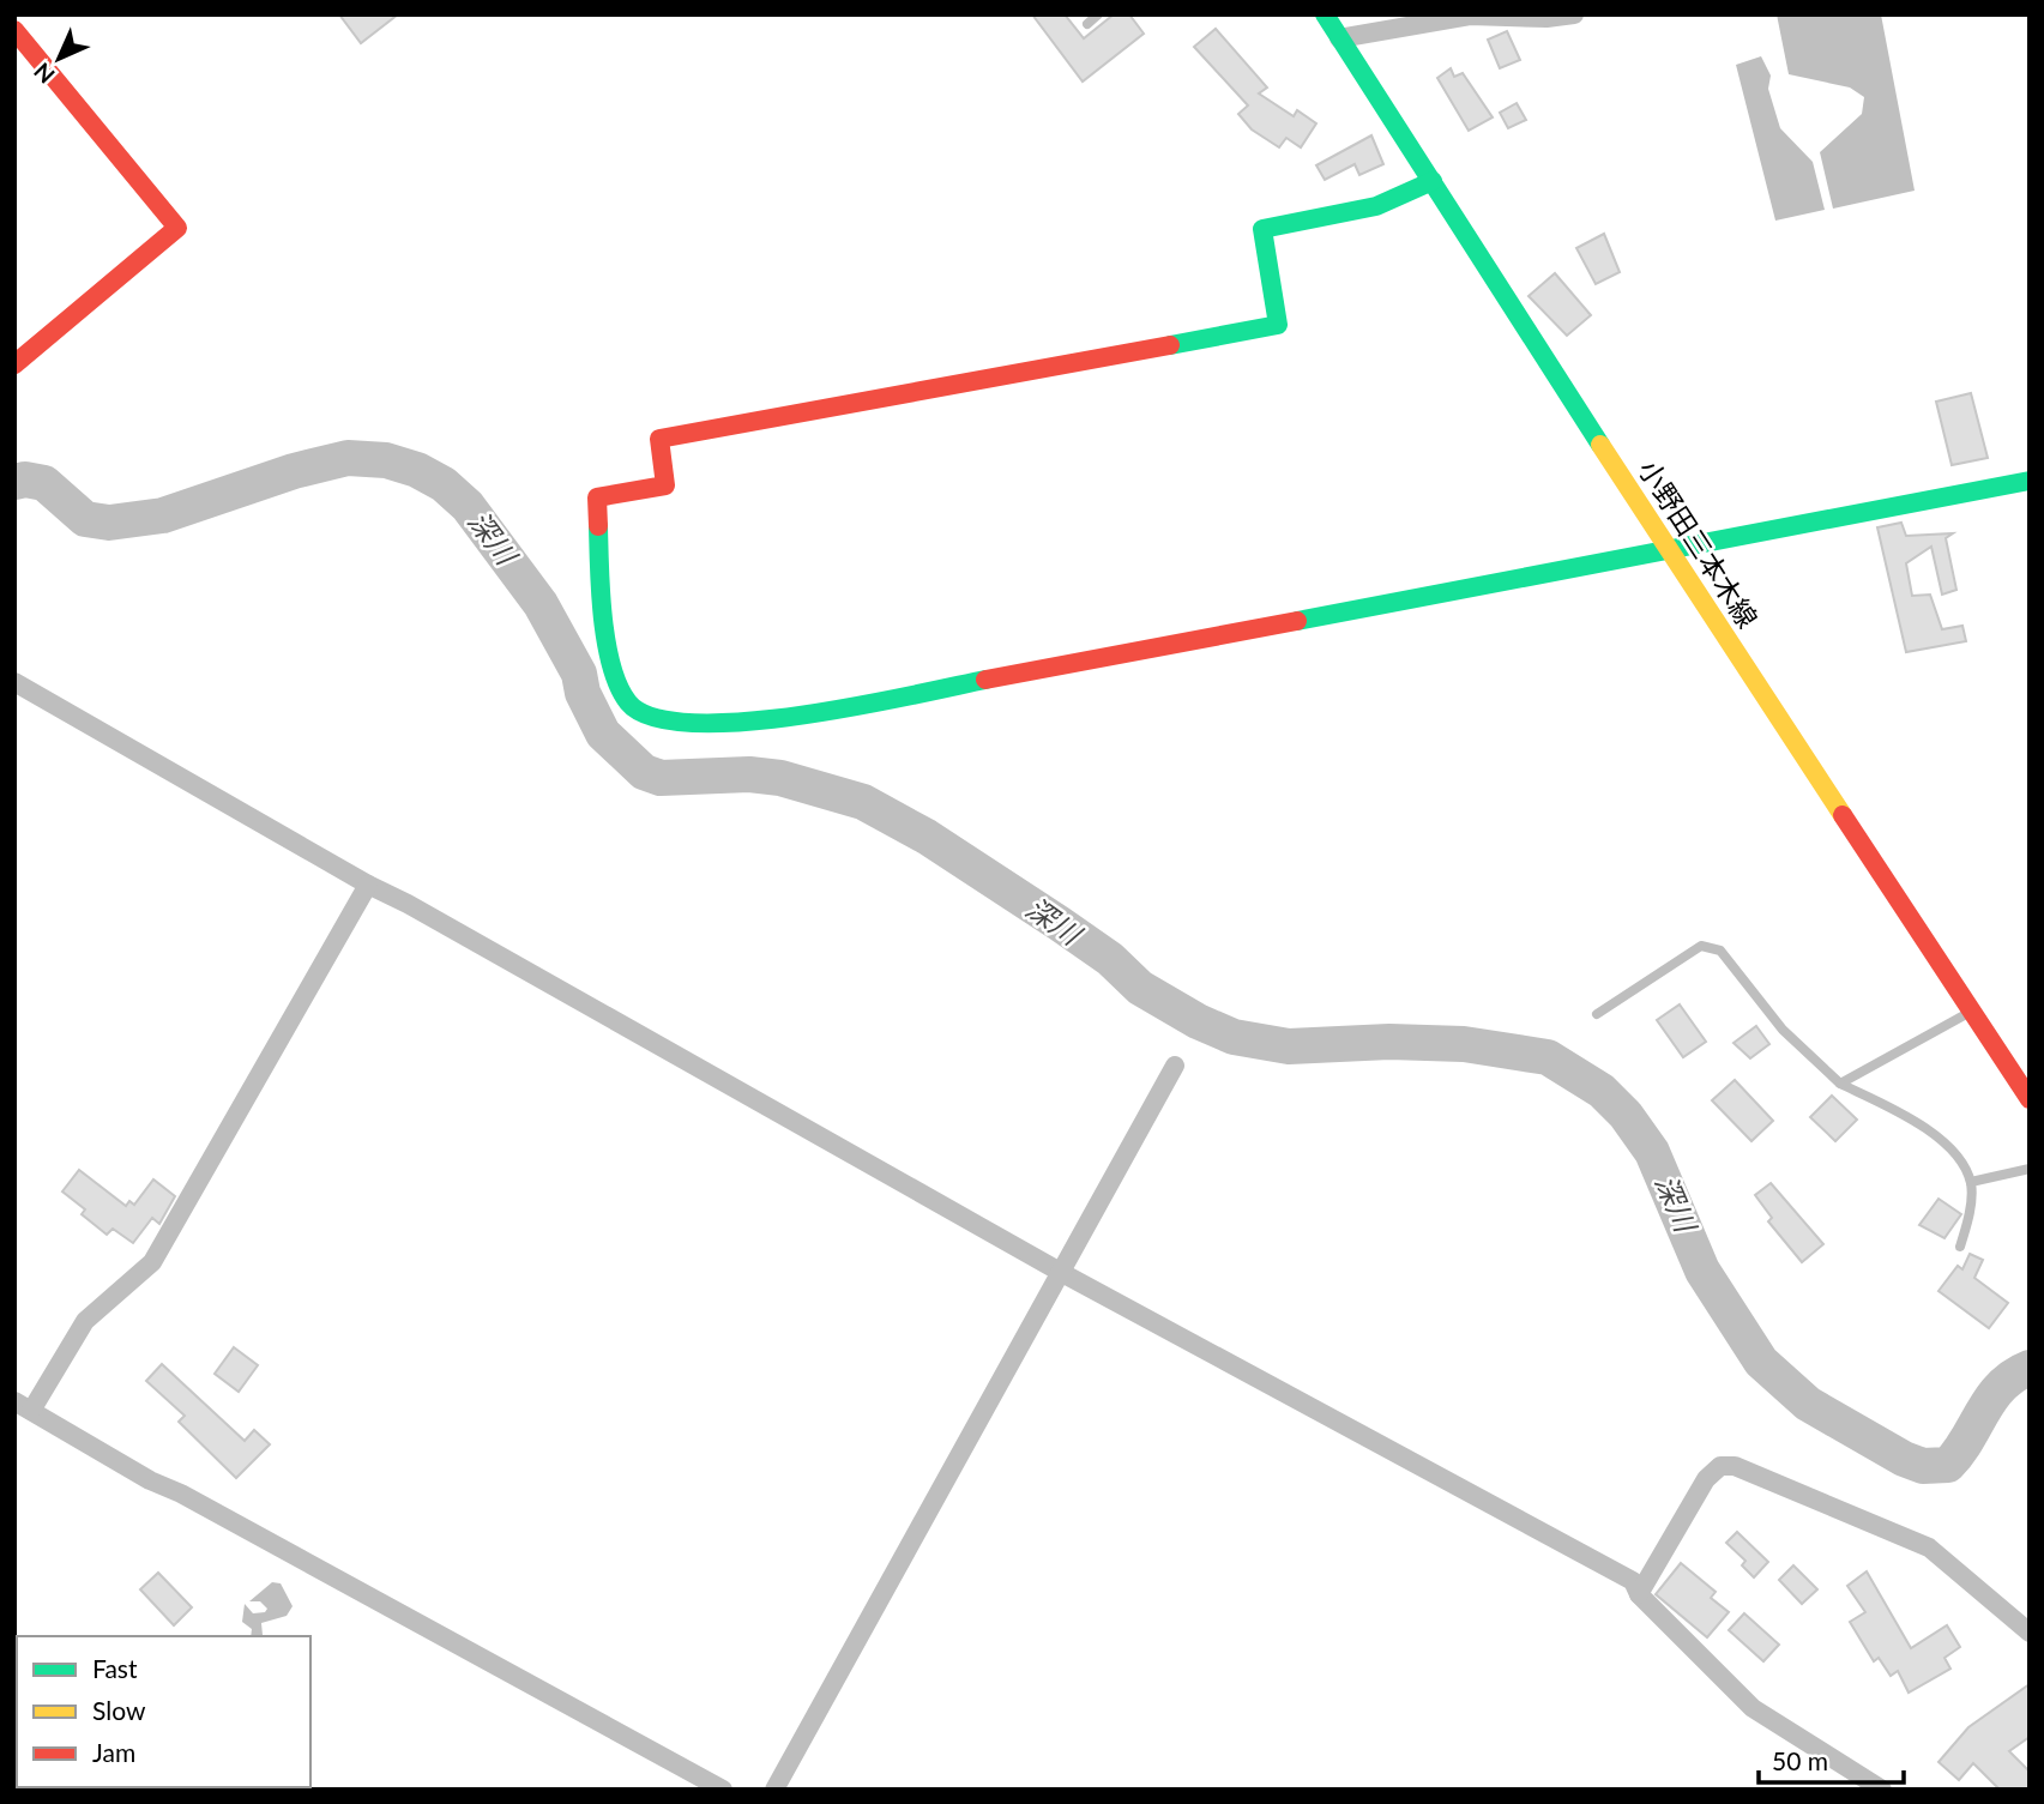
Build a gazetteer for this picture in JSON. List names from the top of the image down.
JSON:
{
  "streets": {
    "street": ["小野田三本木線"]
  },
  "water": ["深川"],
  "legend": ["Fast", "Slow", "Jam"],
  "scale_bar": "50 m",
  "north": "bottom left"
}
